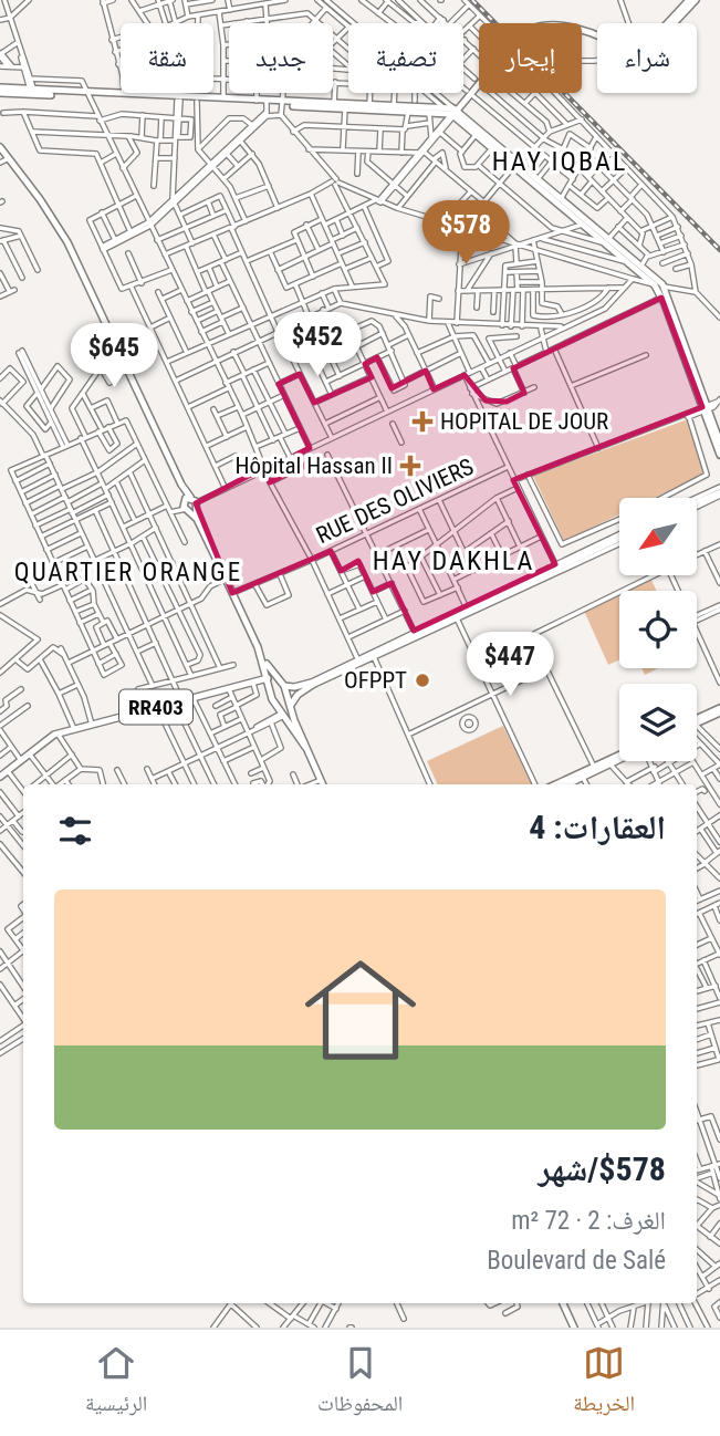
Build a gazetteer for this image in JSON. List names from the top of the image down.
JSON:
{
  "streets": {
    "main road": ["RR403"],
    "street": ["RUE DES OLIVIERS"]
  },
  "districts": ["HAY IQBAL", "HAY DAKHLA", "QUARTIER ORANGE"],
  "places": {
    "health": ["HOPITAL DE JOUR", "Hôpital Hassan II"],
    "other": ["OFPPT"]
  },
  "north": "bottom left",
  "page": {
    "chip": [
      "شراء",
      "إيجار",
      "تصفية",
      "جديد",
      "شقة"
    ],
    "price": [
      "$578",
      "$452",
      "$645",
      "$447"
    ],
    "heading": "العقارات: 4",
    "list": [
      {
        "name": "$578/شهر",
        "note": "الغرف: 2 · 72 m² · Boulevard de Salé"
      }
    ],
    "tabs": ["الخريطة", "المحفوظات", "الرئيسية"]
  }
}
